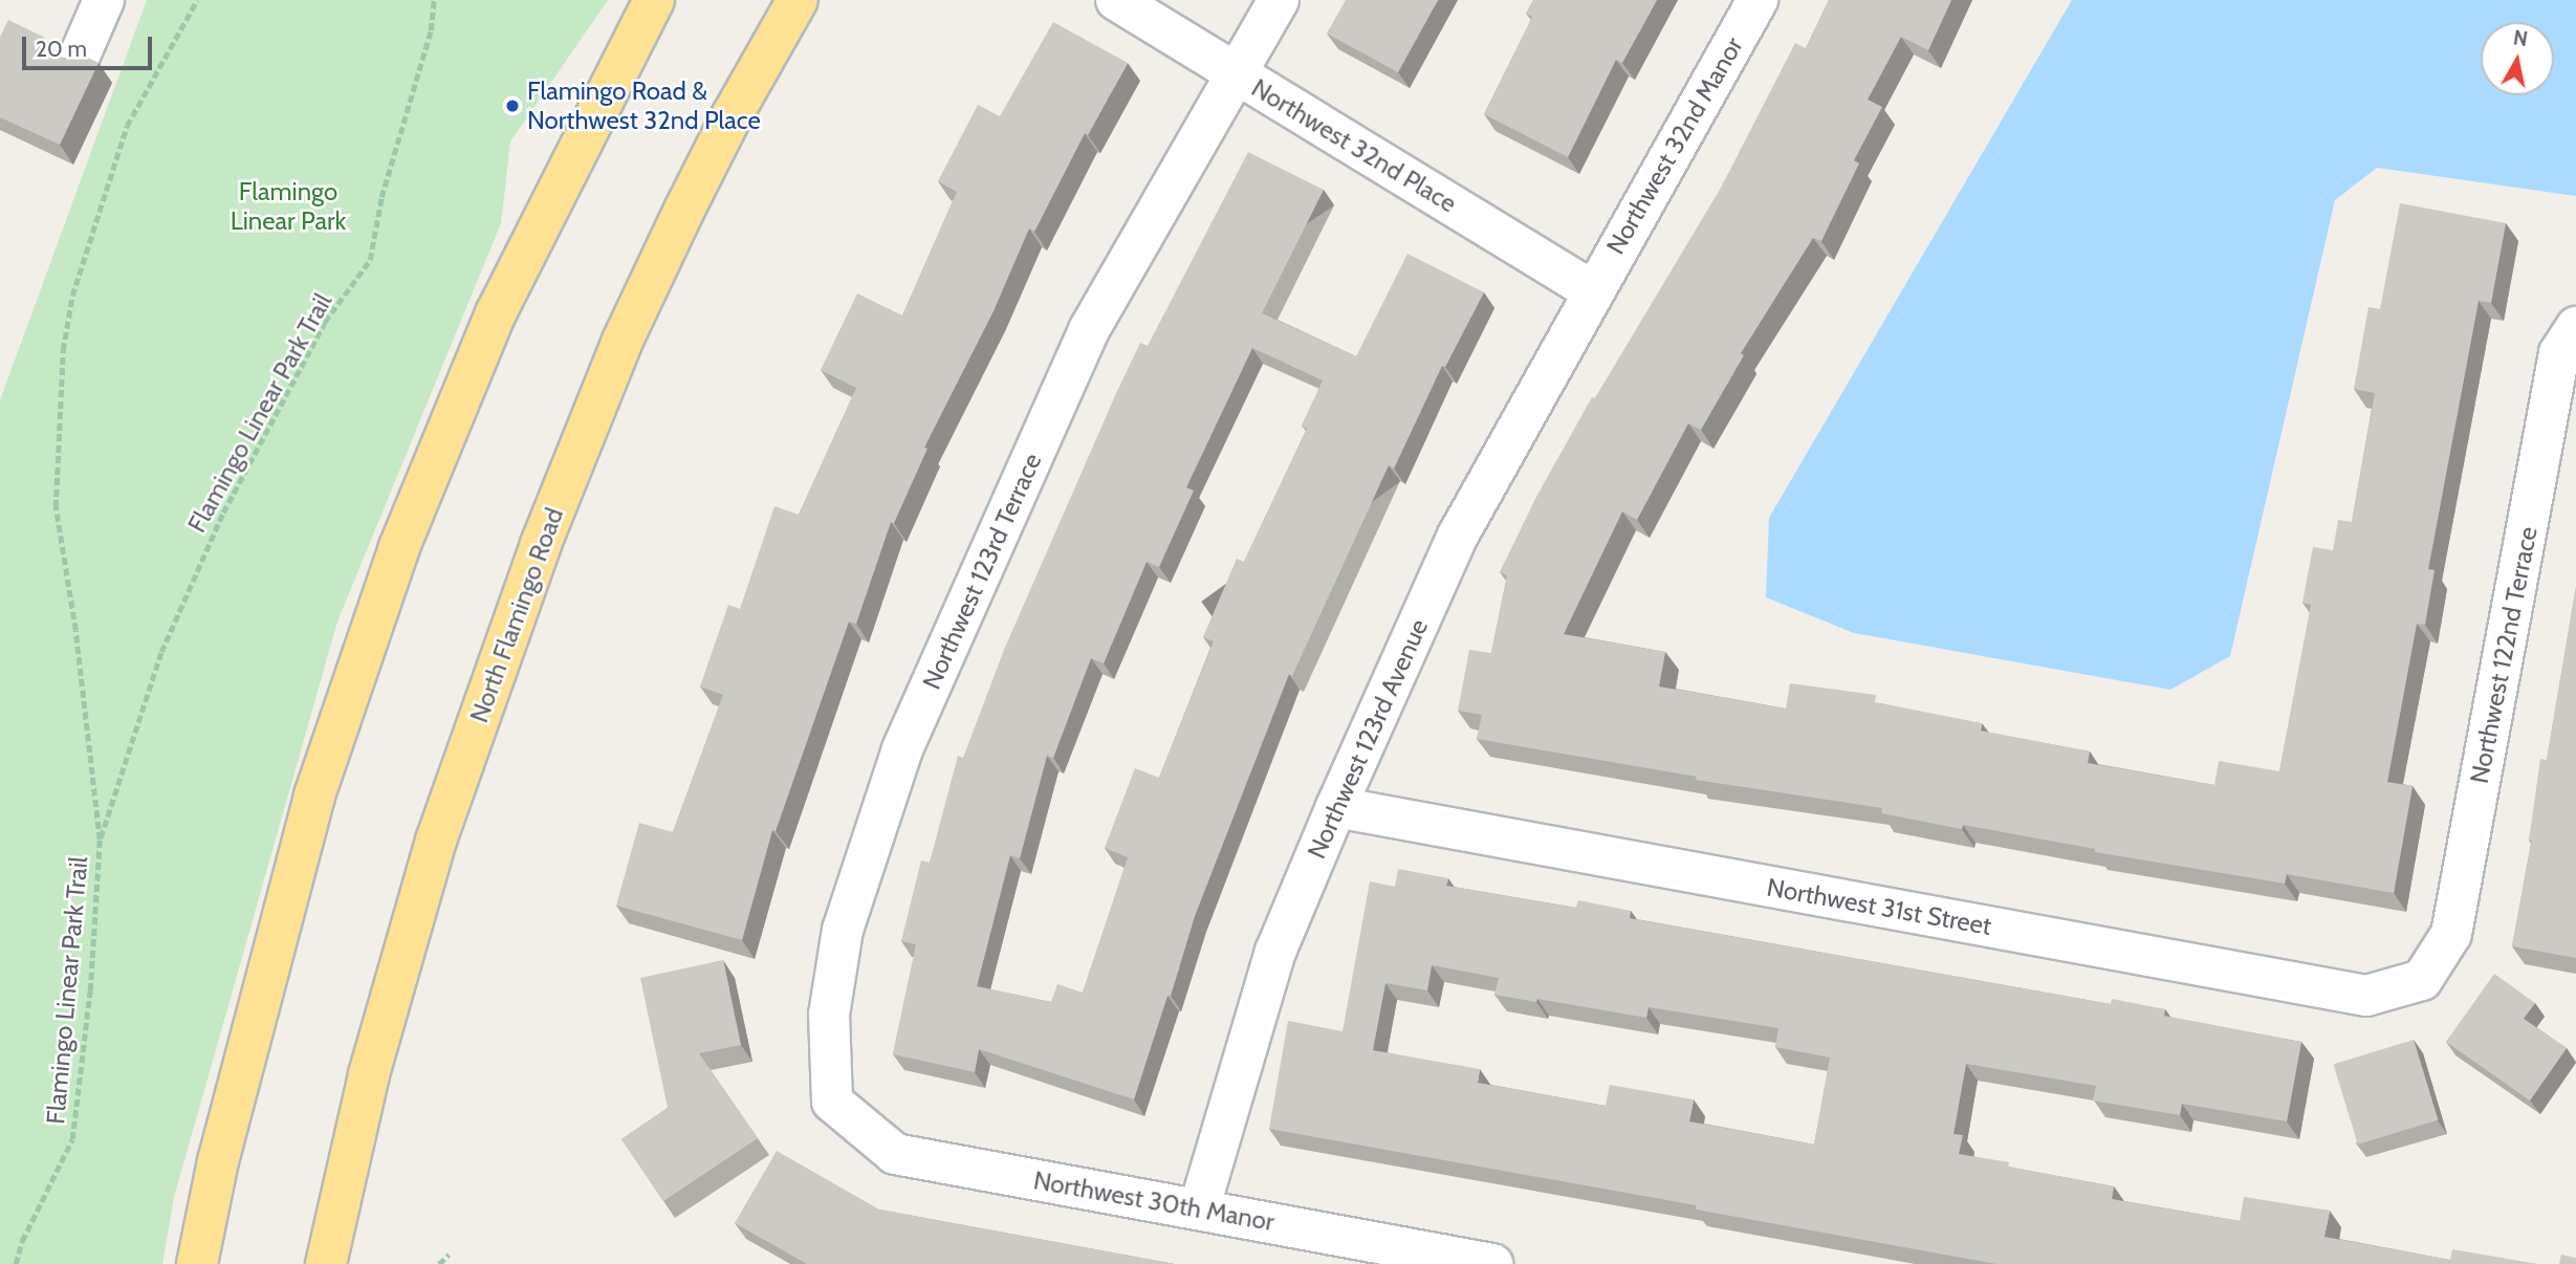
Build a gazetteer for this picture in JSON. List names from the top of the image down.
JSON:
{
  "streets": {
    "highway": ["North Flamingo Road"],
    "street": [
      "Northwest 32nd Place",
      "Northwest 32nd Manor",
      "Northwest 123rd Terrace",
      "Northwest 122nd Terrace",
      "Northwest 123rd Avenue",
      "Northwest 31st Street",
      "Northwest 30th Manor"
    ],
    "path": ["Flamingo Linear Park Trail"]
  },
  "crossings": [
    ["Northwest 32nd Place", "Northwest 32nd Manor"],
    ["Northwest 32nd Place", "Northwest 123rd Terrace"],
    ["Northwest 32nd Place", "Northwest 123rd Avenue"],
    ["Northwest 32nd Manor", "Northwest 123rd Avenue"],
    ["Northwest 123rd Terrace", "Northwest 30th Manor"],
    ["Northwest 122nd Terrace", "Northwest 31st Street"],
    ["Northwest 123rd Avenue", "Northwest 31st Street"],
    ["Northwest 123rd Avenue", "Northwest 30th Manor"]
  ],
  "parks": ["Flamingo Linear Park"],
  "places": ["Flamingo Road & Northwest 32nd Place"],
  "scale_bar": "20 m",
  "north": "top"
}
